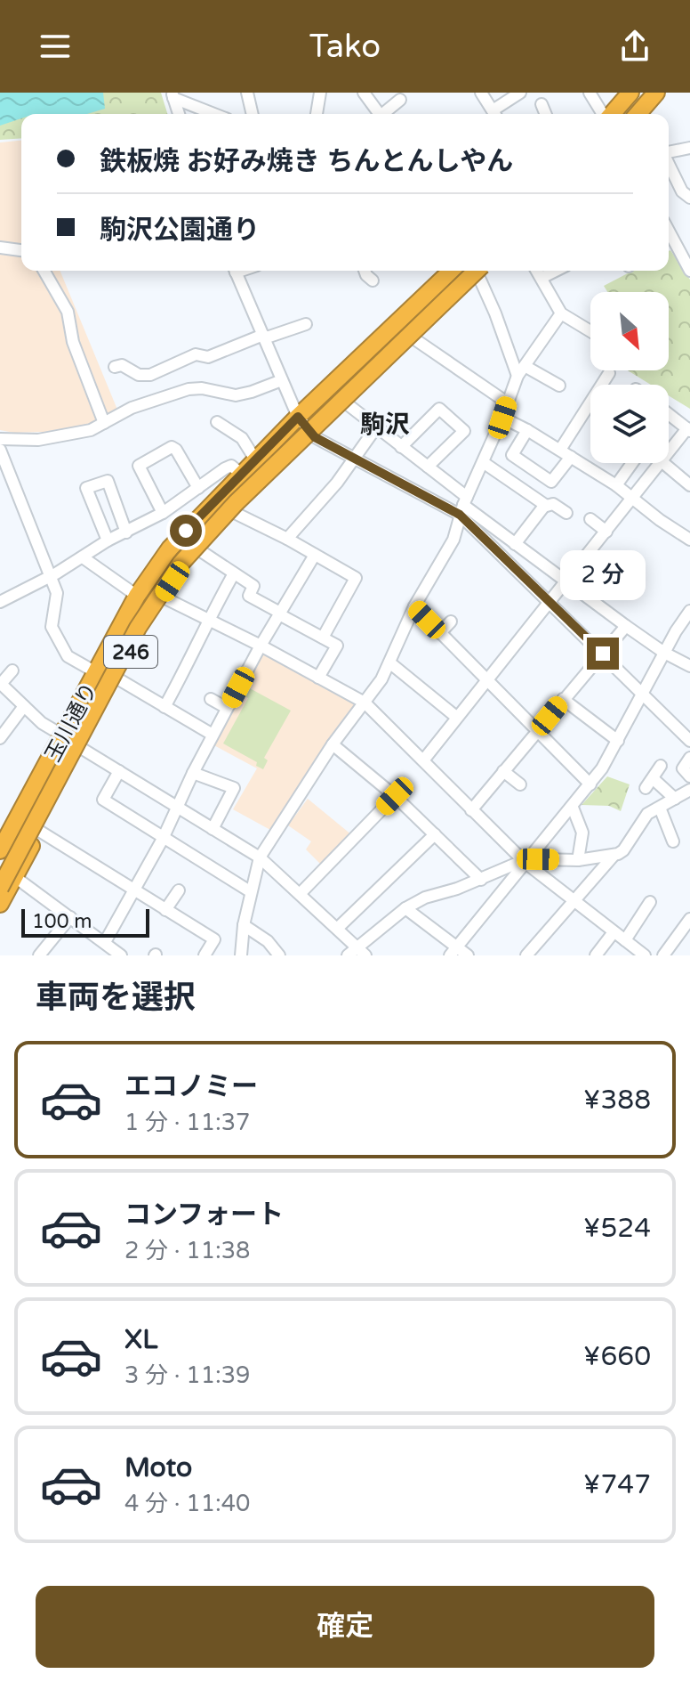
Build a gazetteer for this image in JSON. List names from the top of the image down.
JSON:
{
  "streets": {
    "highway": ["246", "玉川通り"]
  },
  "districts": ["駒沢"],
  "scale_bar": "100 m",
  "north": "bottom right",
  "page": {
    "header": "Tako",
    "banner": ["鉄板焼 お好み焼き ちんとんしやん", "駒沢公園通り"],
    "bubble": "2 分",
    "scale": "100 m",
    "heading": "車両を選択",
    "list": [
      {
        "name": "エコノミー",
        "note": "1 分 · 11:37",
        "value": "¥388"
      },
      {
        "name": "コンフォート",
        "note": "2 分 · 11:38",
        "value": "¥524"
      },
      {
        "name": "XL",
        "note": "3 分 · 11:39",
        "value": "¥660"
      },
      {
        "name": "Moto",
        "note": "4 分 · 11:40",
        "value": "¥747"
      }
    ],
    "buttons": "確定"
  }
}
